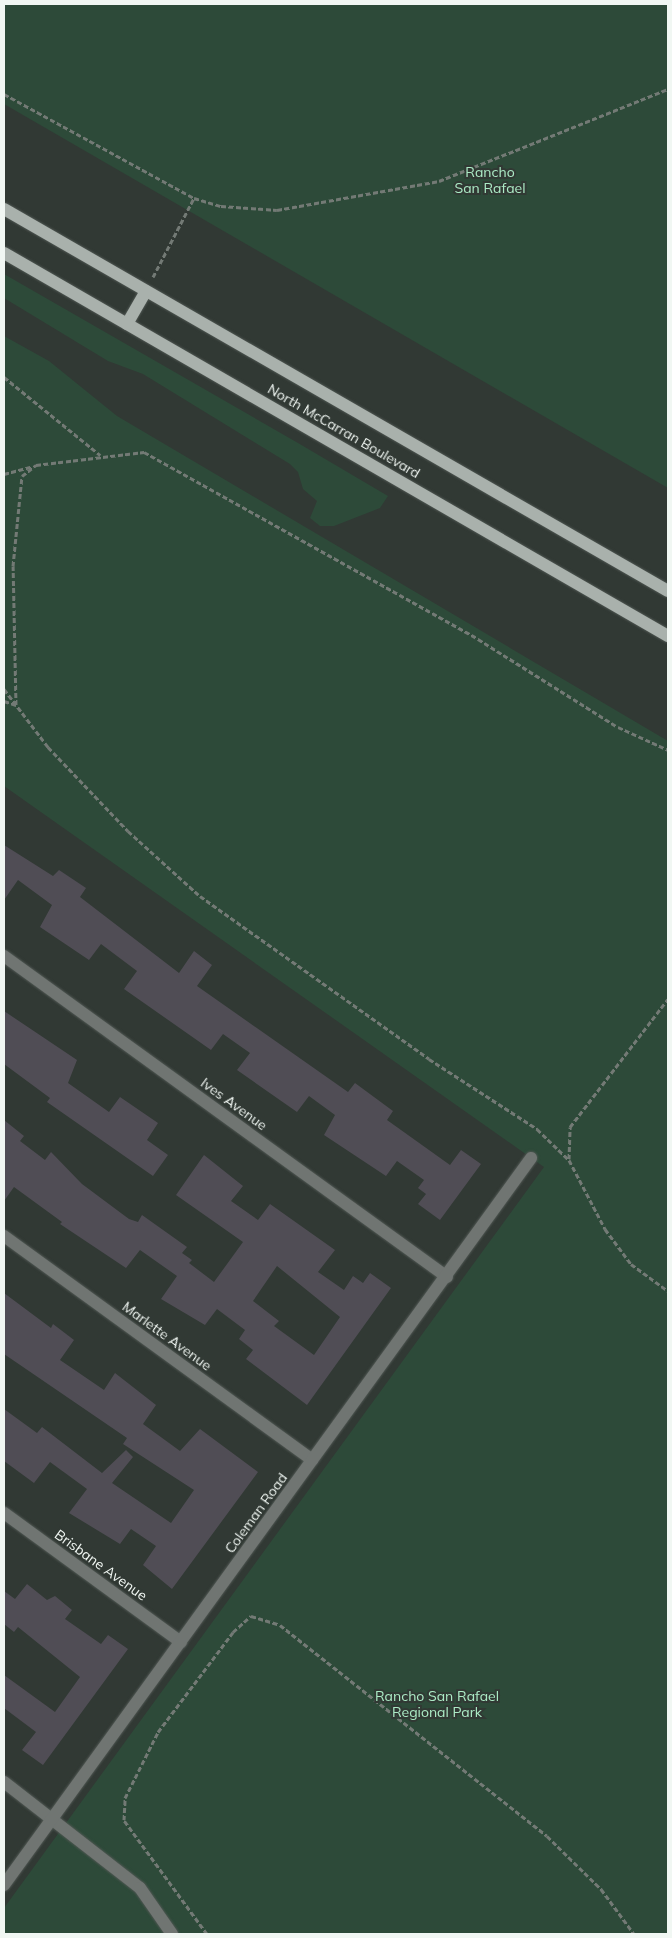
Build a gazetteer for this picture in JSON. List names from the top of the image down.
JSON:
{
  "streets": {
    "main road": ["North McCarran Boulevard"],
    "street": [
      "Ives Avenue",
      "Marlette Avenue",
      "Coleman Road",
      "Brisbane Avenue"
    ]
  },
  "crossings": [
    ["Ives Avenue", "Coleman Road"],
    ["Marlette Avenue", "Coleman Road"],
    ["Coleman Road", "Brisbane Avenue"]
  ],
  "parks": ["Rancho San Rafael", "Rancho San Rafael Regional Park"]
}
